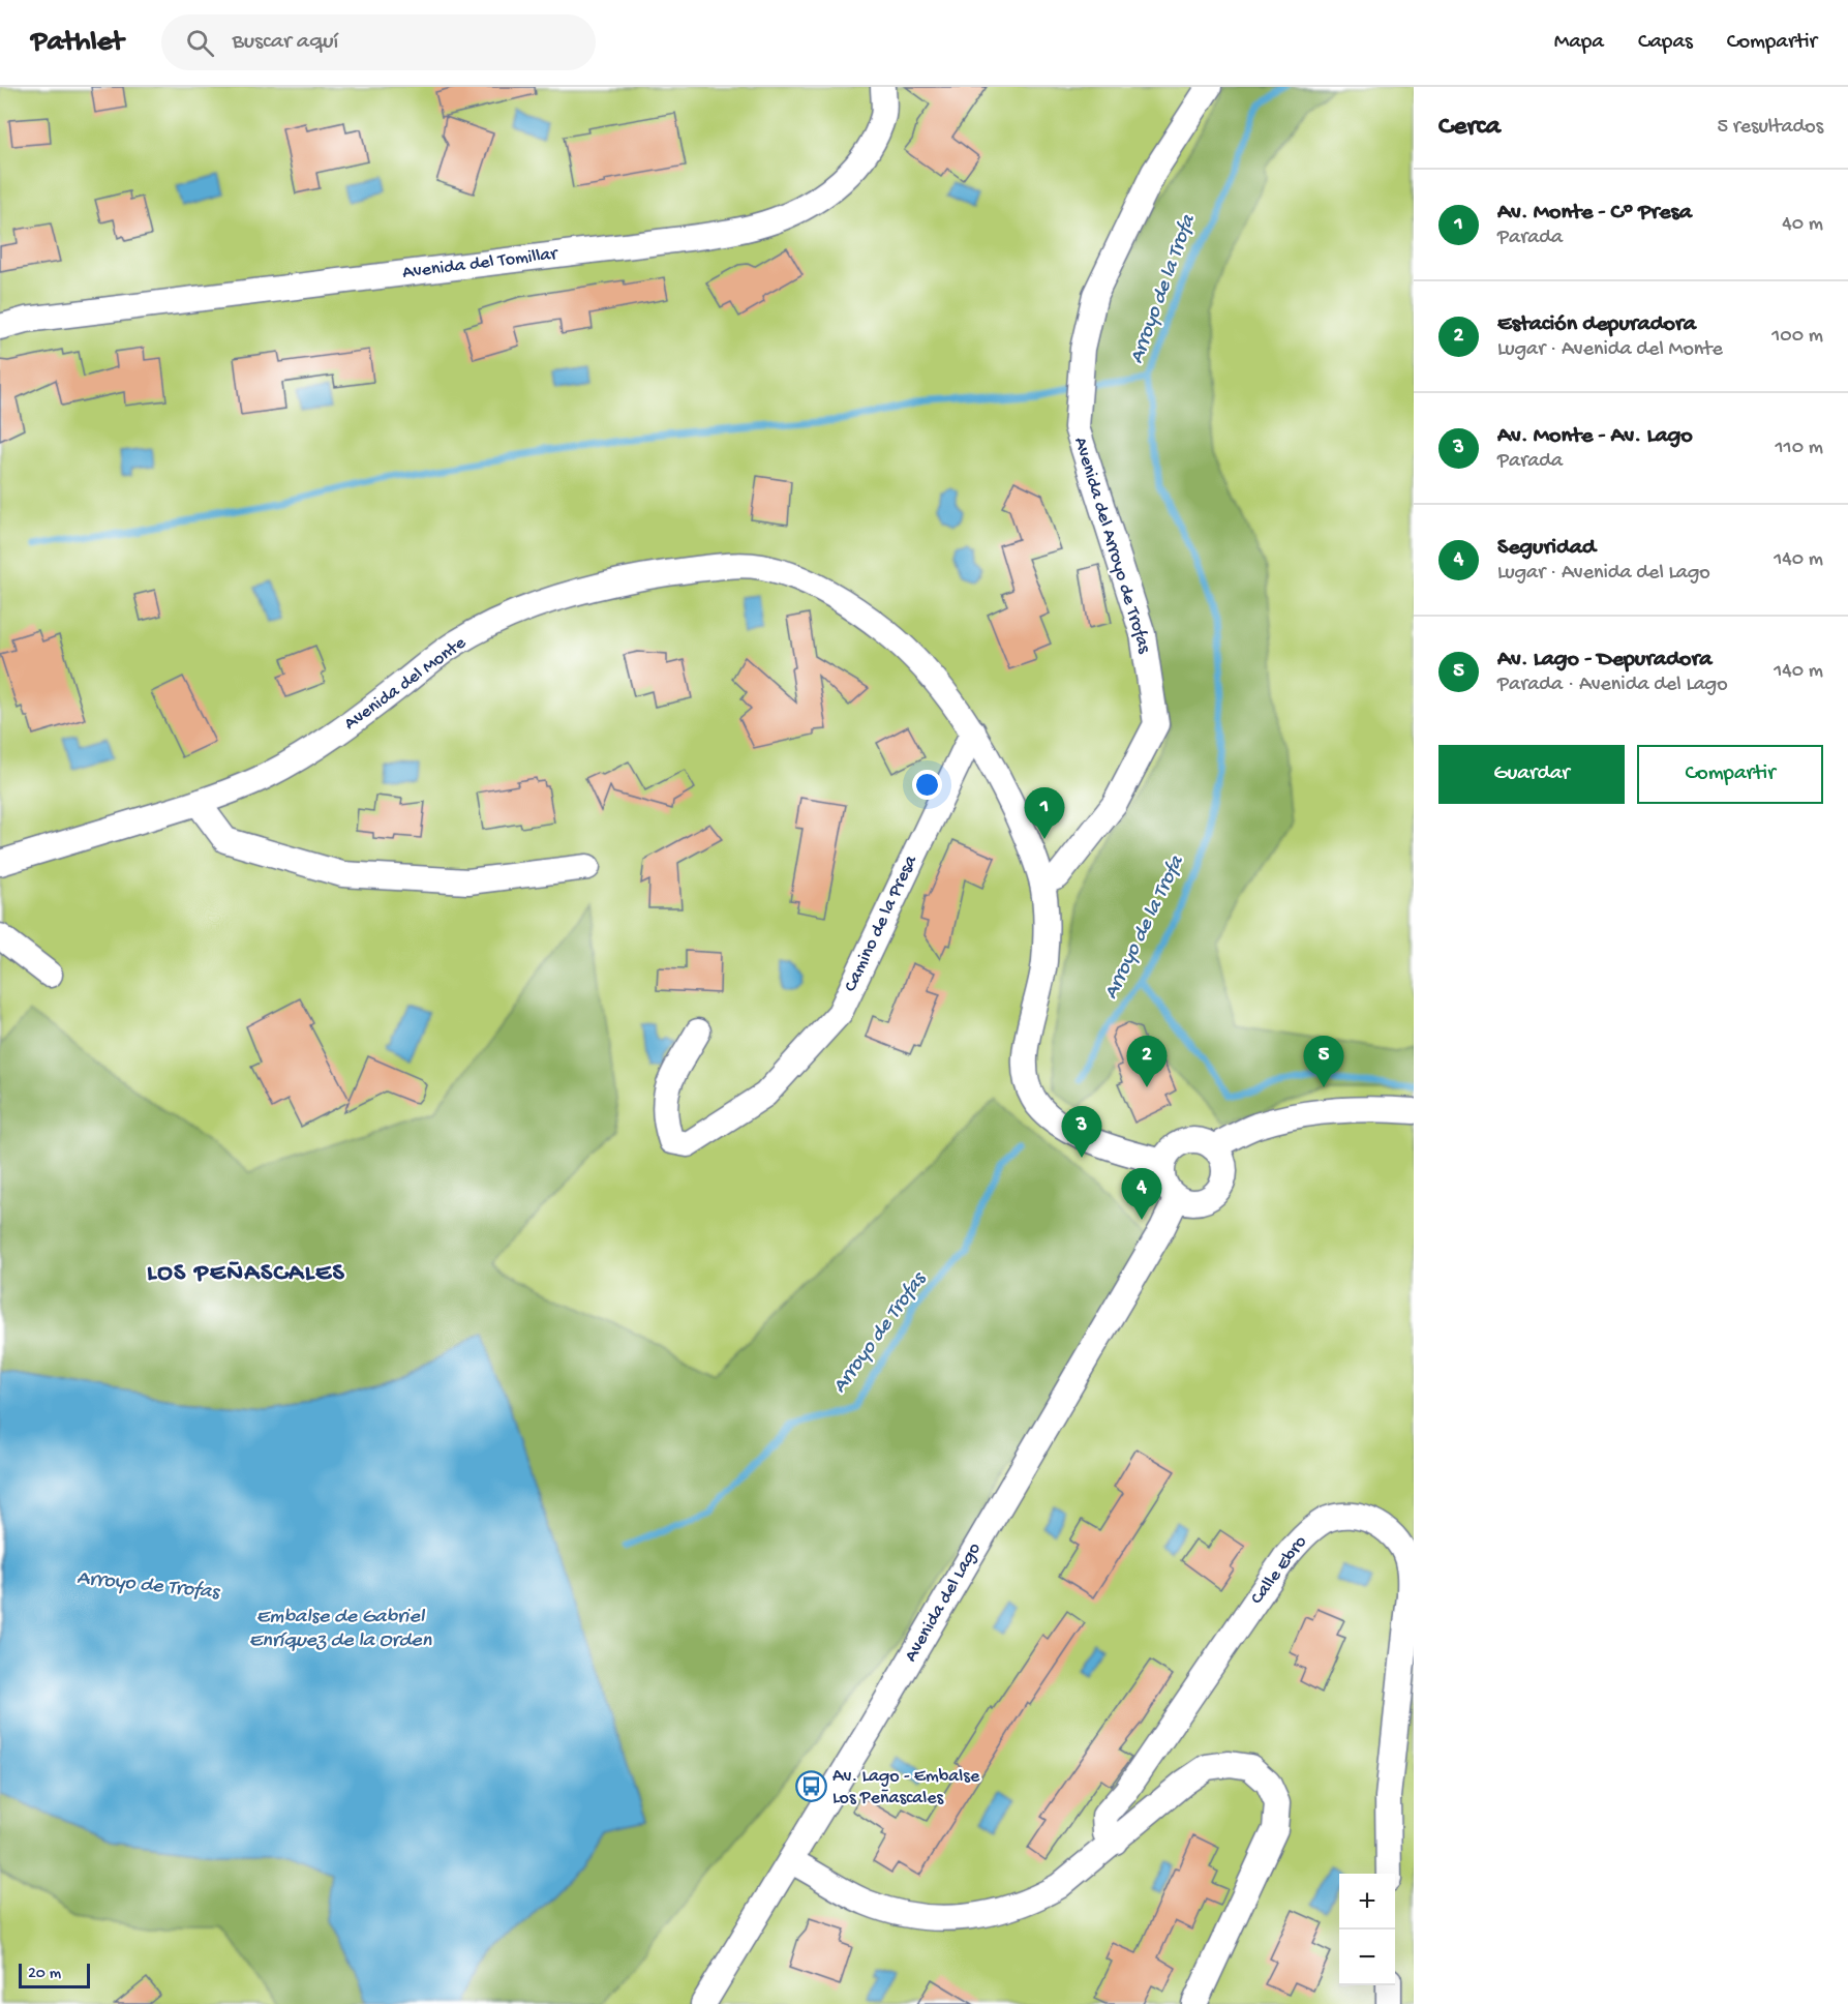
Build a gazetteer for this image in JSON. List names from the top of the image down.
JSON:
{
  "streets": {
    "street": [
      "Avenida del Tomillar",
      "Avenida del Arroyo de Trofas",
      "Avenida del Monte",
      "Camino de la Presa",
      "Calle Ebro",
      "Avenida del Lago"
    ]
  },
  "crossings": [
    ["Avenida del Arroyo de Trofas", "Avenida del Monte"],
    ["Avenida del Monte", "Camino de la Presa"],
    ["Avenida del Monte", "Avenida del Lago"]
  ],
  "districts": ["LOS PEÑASCALES"],
  "water": ["Arroyo de la Trofa", "Arroyo de Trofas", "Embalse de Gabriel Enríquez de la Orden"],
  "places": {
    "bus stop": ["Av. Lago - Embalse Los Peñascales"]
  },
  "scale_bar": "20 m",
  "page": {
    "header": "Pathlet",
    "search": "Buscar aquí",
    "nav": ["Mapa", "Capas", "Compartir"],
    "heading": ["Cerca", "5 resultados"],
    "list": [
      {
        "mark": "1",
        "name": "Av. Monte - Cº Presa",
        "note": "Parada",
        "value": "40 m"
      },
      {
        "mark": "2",
        "name": "Estación depuradora",
        "note": "Lugar · Avenida del Monte",
        "value": "100 m"
      },
      {
        "mark": "3",
        "name": "Av. Monte - Av. Lago",
        "note": "Parada",
        "value": "110 m"
      },
      {
        "mark": "4",
        "name": "Seguridad",
        "note": "Lugar · Avenida del Lago",
        "value": "140 m"
      },
      {
        "mark": "5",
        "name": "Av. Lago - Depuradora",
        "note": "Parada · Avenida del Lago",
        "value": "140 m"
      }
    ],
    "buttons": ["Guardar", "Compartir"],
    "pins": [
      "1",
      "2",
      "5",
      "3",
      "4"
    ],
    "map_buttons": ["+", "−"],
    "scale": "20 m"
  }
}
